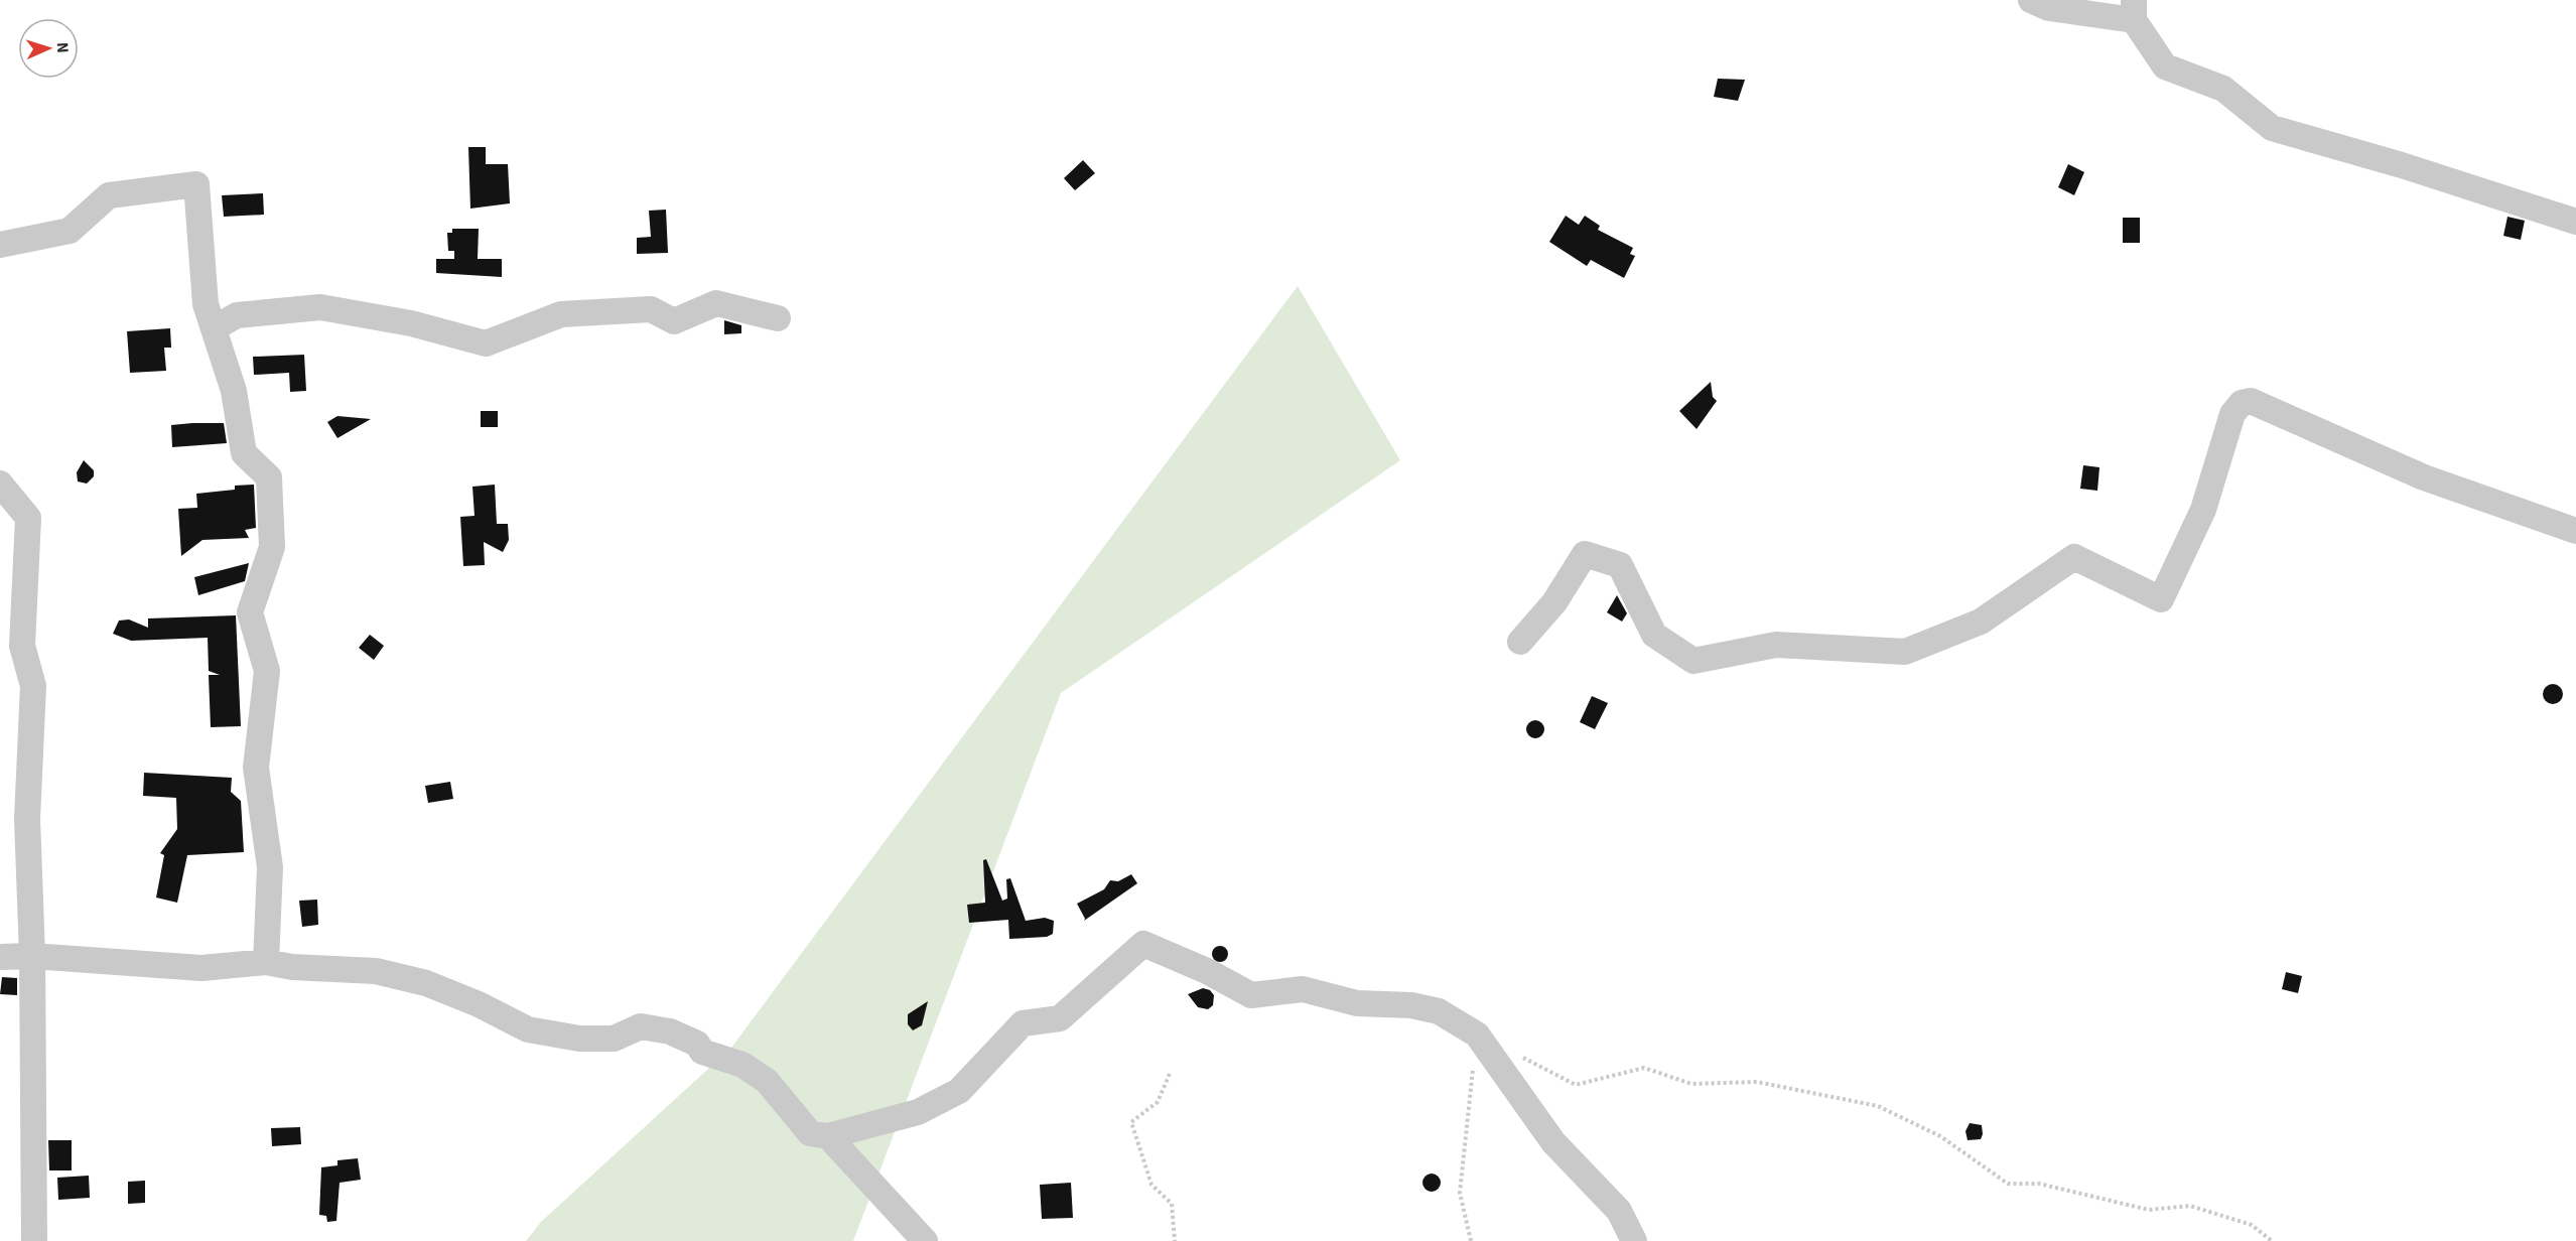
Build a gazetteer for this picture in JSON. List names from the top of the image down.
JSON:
{
  "north": "right"
}
